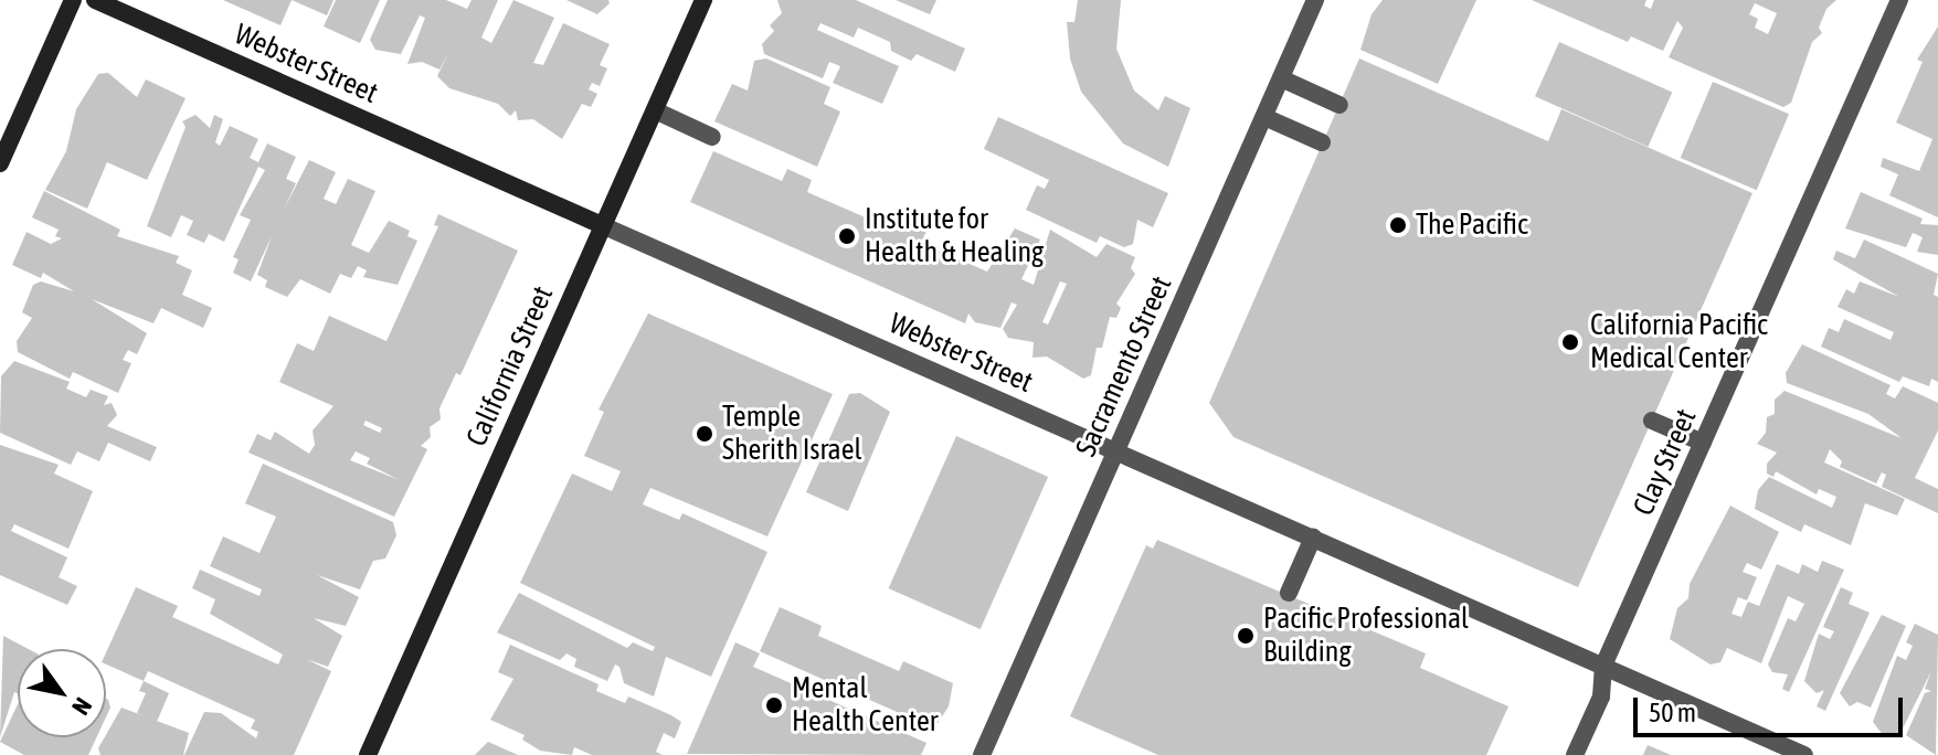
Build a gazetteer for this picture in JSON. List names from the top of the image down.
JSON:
{
  "streets": {
    "street": [
      "Webster Street",
      "California Street",
      "Sacramento Street",
      "Clay Street"
    ]
  },
  "crossings": [
    ["Webster Street", "California Street"],
    ["Webster Street", "Sacramento Street"],
    ["Webster Street", "Clay Street"]
  ],
  "places": [
    "The Pacific",
    "Institute for Health & Healing",
    "California Pacific Medical Center",
    "Temple Sherith Israel",
    "Pacific Professional Building",
    "Mental Health Center"
  ],
  "scale_bar": "50 m",
  "north": "bottom right"
}
